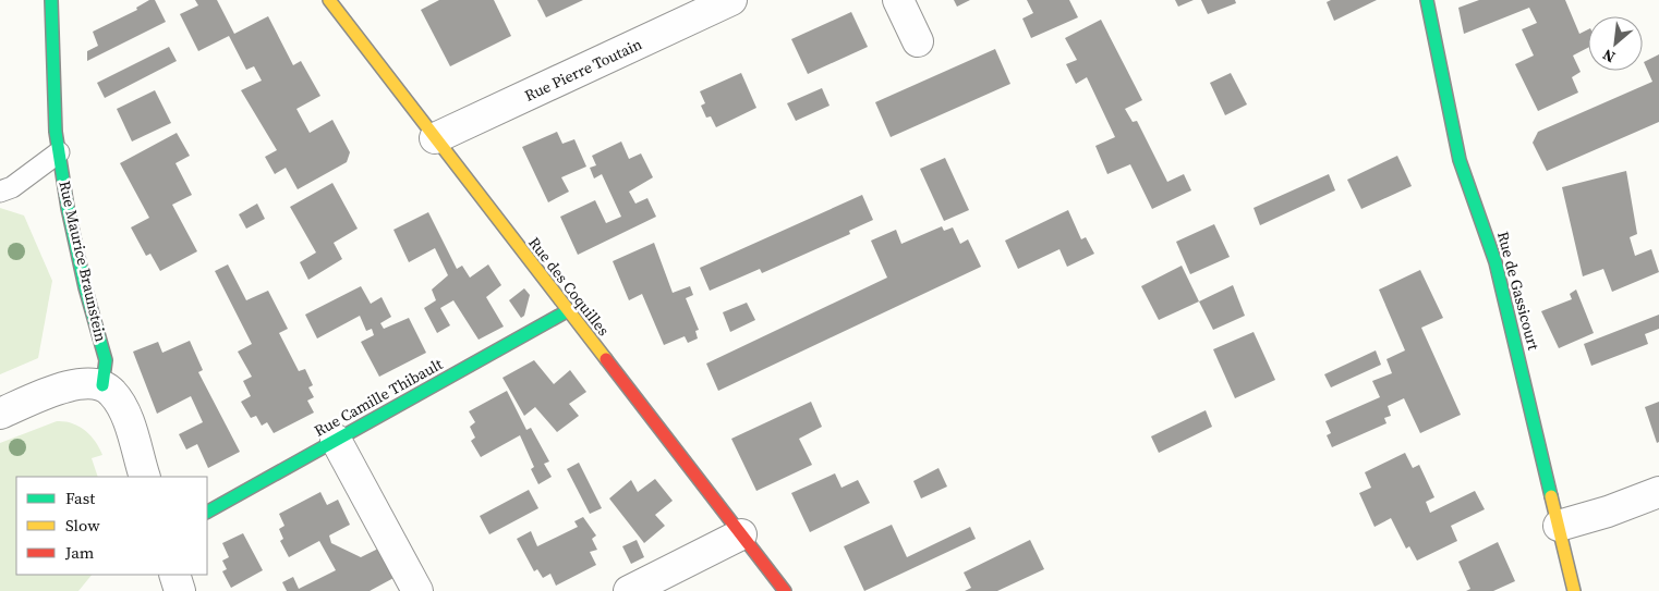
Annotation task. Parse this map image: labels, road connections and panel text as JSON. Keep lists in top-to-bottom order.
{
  "streets": {
    "street": [
      "Rue Pierre Toutain",
      "Rue Maurice Braunstein",
      "Rue des Coquilles",
      "Rue de Gassicourt",
      "Rue Camille Thibault"
    ]
  },
  "crossings": [
    ["Rue Pierre Toutain", "Rue des Coquilles"],
    ["Rue des Coquilles", "Rue Camille Thibault"]
  ],
  "legend": ["Fast", "Slow", "Jam"],
  "north": "bottom left"
}
